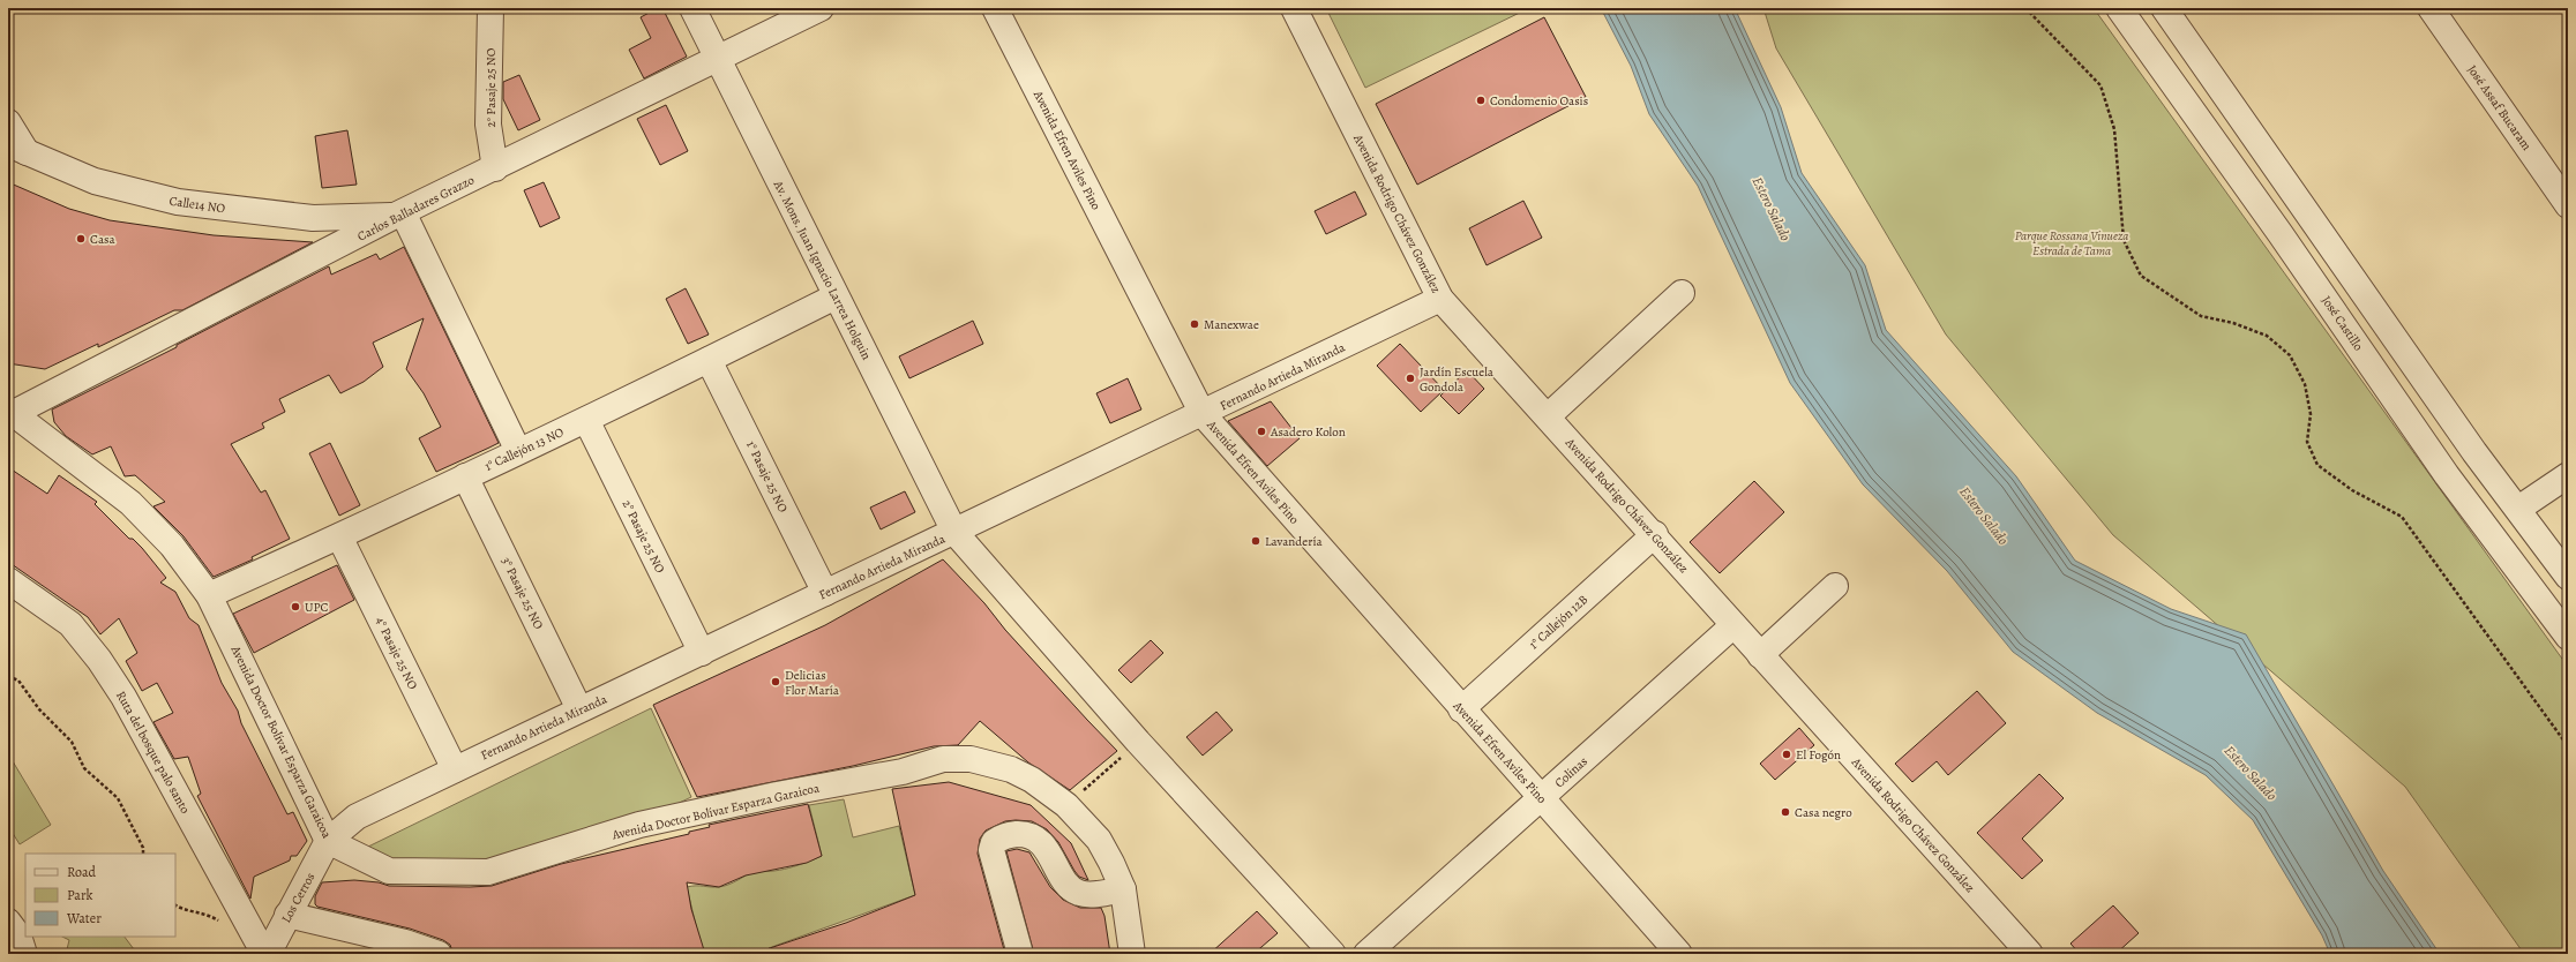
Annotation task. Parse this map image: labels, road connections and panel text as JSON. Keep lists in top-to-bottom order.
{
  "streets": {
    "street": [
      "2° Pasaje 25 NO",
      "José Assaf Bucaram",
      "Avenida Efren Aviles Pino",
      "Calle14 NO",
      "Carlos Balladares Grazzo",
      "Avenida Rodrigo Chávez González",
      "Av. Mons. Juan Ignacio Larrea Holguin",
      "José Castillo",
      "Fernando Artieda Miranda",
      "1° Callejón 13 NO",
      "1° Pasaje 25 NO",
      "3° Pasaje 25 NO",
      "1° Callejón 12B",
      "4° Pasaje 25 NO",
      "Avenida Doctor Bolívar Esparza Garaicoa",
      "Ruta del bosque palo santo",
      "Colinas",
      "Los Cerros"
    ]
  },
  "crossings": [
    ["2° Pasaje 25 NO", "Carlos Balladares Grazzo"],
    ["2° Pasaje 25 NO", "Fernando Artieda Miranda"],
    ["2° Pasaje 25 NO", "1° Callejón 13 NO"],
    ["Avenida Efren Aviles Pino", "Fernando Artieda Miranda"],
    ["Avenida Efren Aviles Pino", "1° Callejón 12B"],
    ["Avenida Efren Aviles Pino", "Colinas"],
    ["Calle14 NO", "Carlos Balladares Grazzo"],
    ["Carlos Balladares Grazzo", "Av. Mons. Juan Ignacio Larrea Holguin"],
    ["Carlos Balladares Grazzo", "Avenida Doctor Bolívar Esparza Garaicoa"],
    ["Avenida Rodrigo Chávez González", "Fernando Artieda Miranda"],
    ["Avenida Rodrigo Chávez González", "1° Callejón 12B"],
    ["Avenida Rodrigo Chávez González", "Colinas"],
    ["Av. Mons. Juan Ignacio Larrea Holguin", "Fernando Artieda Miranda"],
    ["Av. Mons. Juan Ignacio Larrea Holguin", "1° Callejón 13 NO"],
    ["Fernando Artieda Miranda", "1° Pasaje 25 NO"],
    ["Fernando Artieda Miranda", "3° Pasaje 25 NO"],
    ["Fernando Artieda Miranda", "4° Pasaje 25 NO"],
    ["Fernando Artieda Miranda", "Avenida Doctor Bolívar Esparza Garaicoa"],
    ["Fernando Artieda Miranda", "Los Cerros"],
    ["1° Callejón 13 NO", "1° Pasaje 25 NO"],
    ["1° Callejón 13 NO", "3° Pasaje 25 NO"],
    ["1° Callejón 13 NO", "4° Pasaje 25 NO"],
    ["1° Callejón 13 NO", "Avenida Doctor Bolívar Esparza Garaicoa"],
    ["Avenida Doctor Bolívar Esparza Garaicoa", "Los Cerros"],
    ["Ruta del bosque palo santo", "Los Cerros"]
  ],
  "water": ["Estero Salado"],
  "parks": ["Parque Rossana Vinueza Estrada de Tama"],
  "places": [
    "Condomenio Oasis",
    "Casa",
    "Manexwae",
    "Jardín Escuela Gondola",
    "Asadero Kolon",
    "Lavandería",
    "UPC",
    "Delicias Flor María",
    "El Fogón",
    "Casa negro"
  ],
  "legend": ["Road", "Park", "Water"]
}
